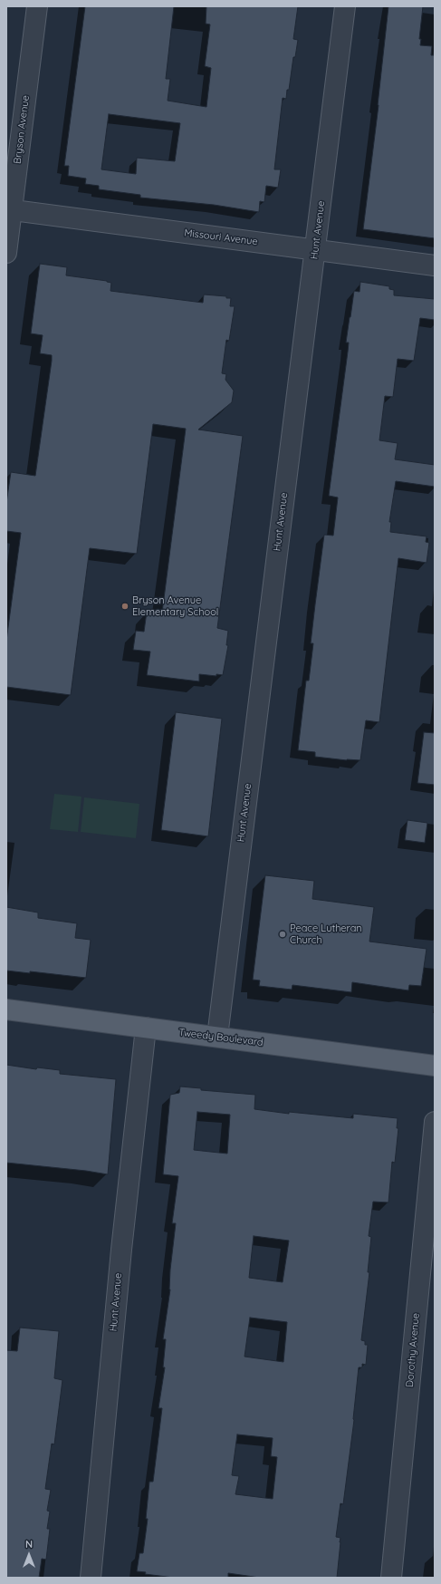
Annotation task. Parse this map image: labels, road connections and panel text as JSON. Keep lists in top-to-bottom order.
{
  "streets": {
    "main road": ["Tweedy Boulevard"],
    "street": [
      "Bryson Avenue",
      "Hunt Avenue",
      "Missouri Avenue",
      "Dorothy Avenue"
    ]
  },
  "crossings": [
    ["Bryson Avenue", "Missouri Avenue"],
    ["Hunt Avenue", "Missouri Avenue"],
    ["Hunt Avenue", "Tweedy Boulevard"]
  ],
  "places": ["Bryson Avenue Elementary School", "Peace Lutheran Church"],
  "north": "top"
}
